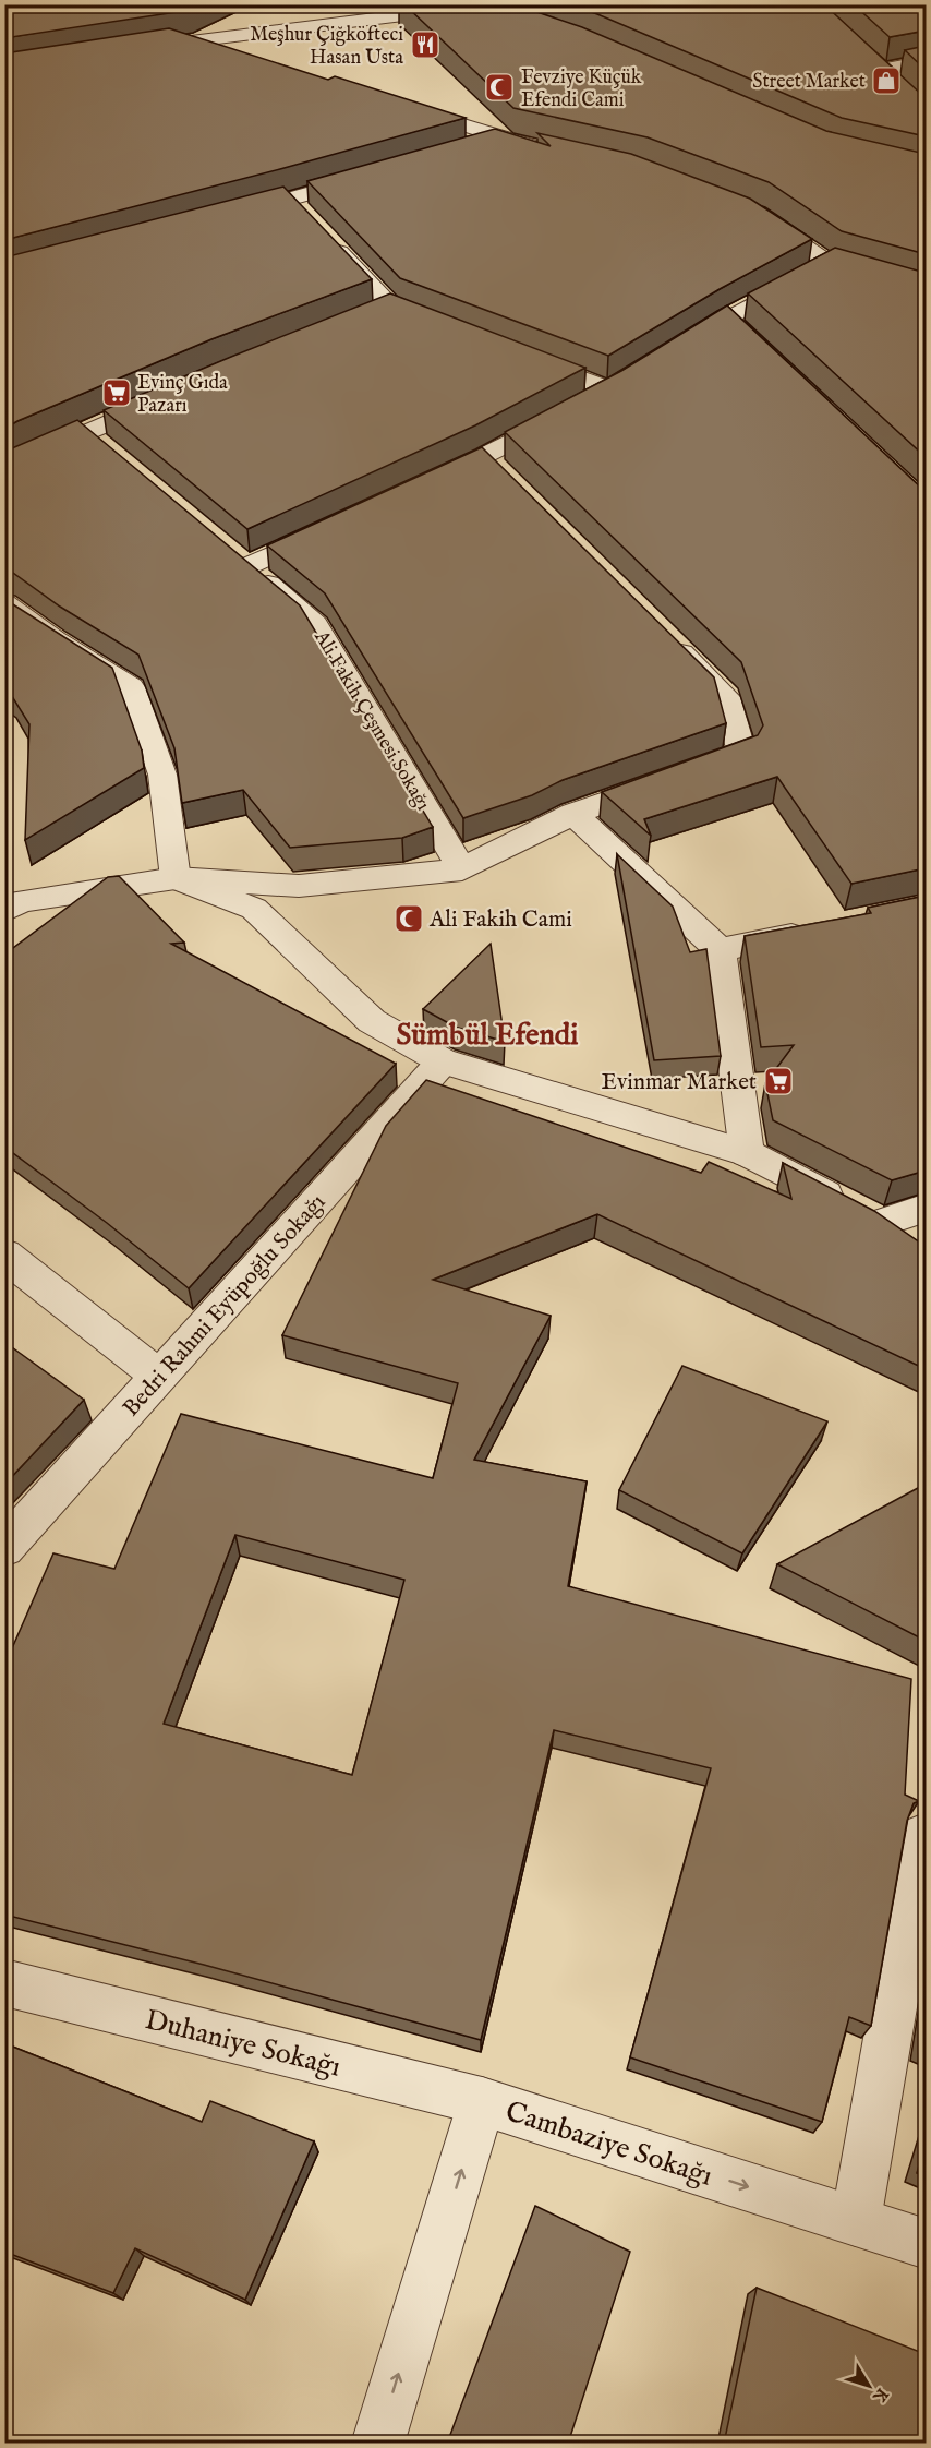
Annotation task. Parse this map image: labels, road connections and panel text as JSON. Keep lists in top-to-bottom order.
{
  "streets": {
    "street": [
      "Ali Fakih Çeşmesi Sokağı",
      "Bedri Rahmi Eyüpoğlu Sokağı",
      "Duhaniye Sokağı",
      "Cambaziye Sokağı"
    ]
  },
  "crossings": [
    ["Duhaniye Sokağı", "Cambaziye Sokağı"]
  ],
  "districts": ["Sümbül Efendi"],
  "places": {
    "restaurant": ["Meşhur Çiğköfteci Hasan Usta"],
    "shop": ["Street Market"],
    "mosque": ["Fevziye Küçük Efendi Cami", "Ali Fakih Cami"],
    "supermarket": ["Evinç Gıda Pazarı", "Evinmar Market"]
  },
  "north": "bottom right"
}
